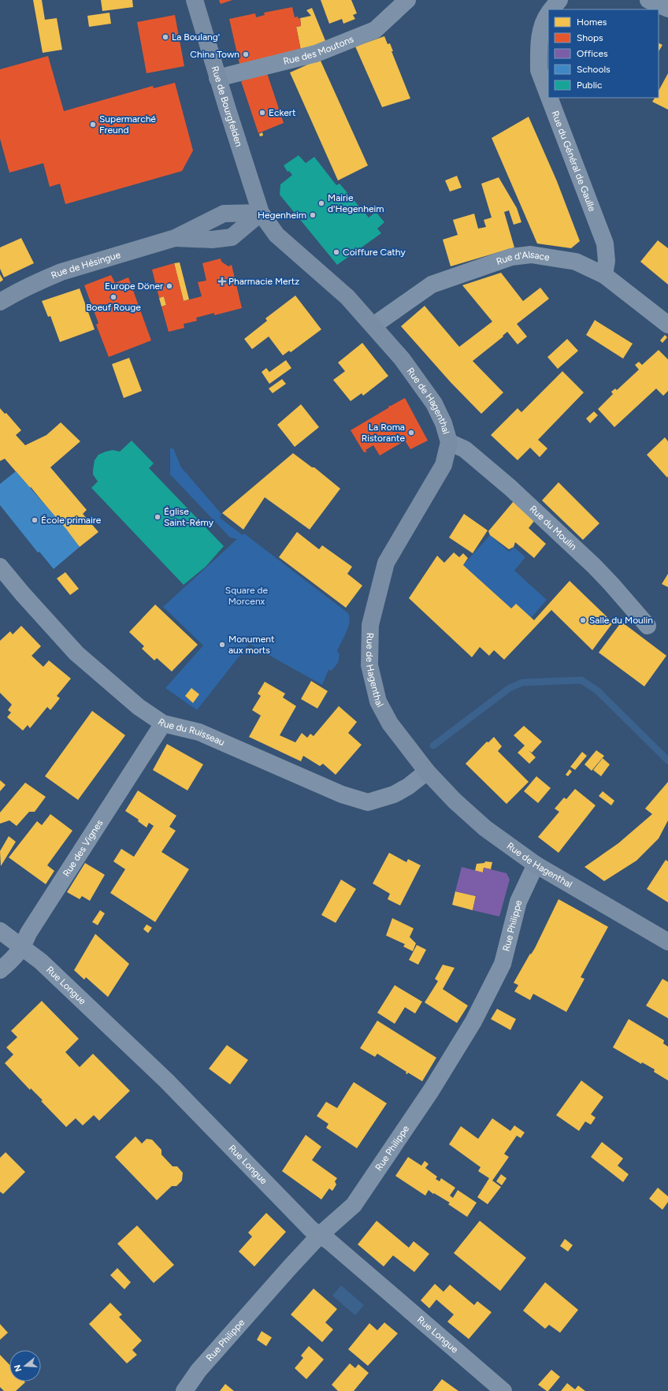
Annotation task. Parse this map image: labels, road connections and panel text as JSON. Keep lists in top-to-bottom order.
{
  "streets": {
    "main road": ["Rue de Bourgfelden", "Rue de Hésingue", "Rue de Hagenthal"],
    "street": [
      "Rue des Moutons",
      "Rue du Général de Gaulle",
      "Rue d'Alsace",
      "Rue du Moulin",
      "Rue du Ruisseau",
      "Rue des Vignes",
      "Rue Philippe",
      "Rue Longue"
    ]
  },
  "crossings": [
    ["Rue des Moutons", "Rue de Bourgfelden"],
    ["Rue de Bourgfelden", "Rue de Hésingue"],
    ["Rue de Bourgfelden", "Rue de Hagenthal"],
    ["Rue du Général de Gaulle", "Rue d'Alsace"],
    ["Rue d'Alsace", "Rue de Hagenthal"],
    ["Rue de Hésingue", "Rue de Hagenthal"],
    ["Rue de Hagenthal", "Rue du Moulin"],
    ["Rue de Hagenthal", "Rue du Ruisseau"],
    ["Rue de Hagenthal", "Rue Philippe"],
    ["Rue du Ruisseau", "Rue des Vignes"],
    ["Rue des Vignes", "Rue Longue"],
    ["Rue Philippe", "Rue Longue"]
  ],
  "parks": ["Square de Morcenx"],
  "places": {
    "other": [
      "La Boulang'",
      "China Town",
      "Eckert",
      "Supermarché Freund",
      "Mairie d'Hegenheim",
      "Hegenheim",
      "Coiffure Cathy",
      "Europe Döner",
      "Boeuf Rouge",
      "La Roma Ristorante",
      "Église Saint-Rémy",
      "École primaire",
      "Salle du Moulin",
      "Monument aux morts"
    ],
    "health": ["Pharmacie Mertz"]
  },
  "legend": [
    "Homes",
    "Shops",
    "Offices",
    "Schools",
    "Public"
  ],
  "north": "left"
}
